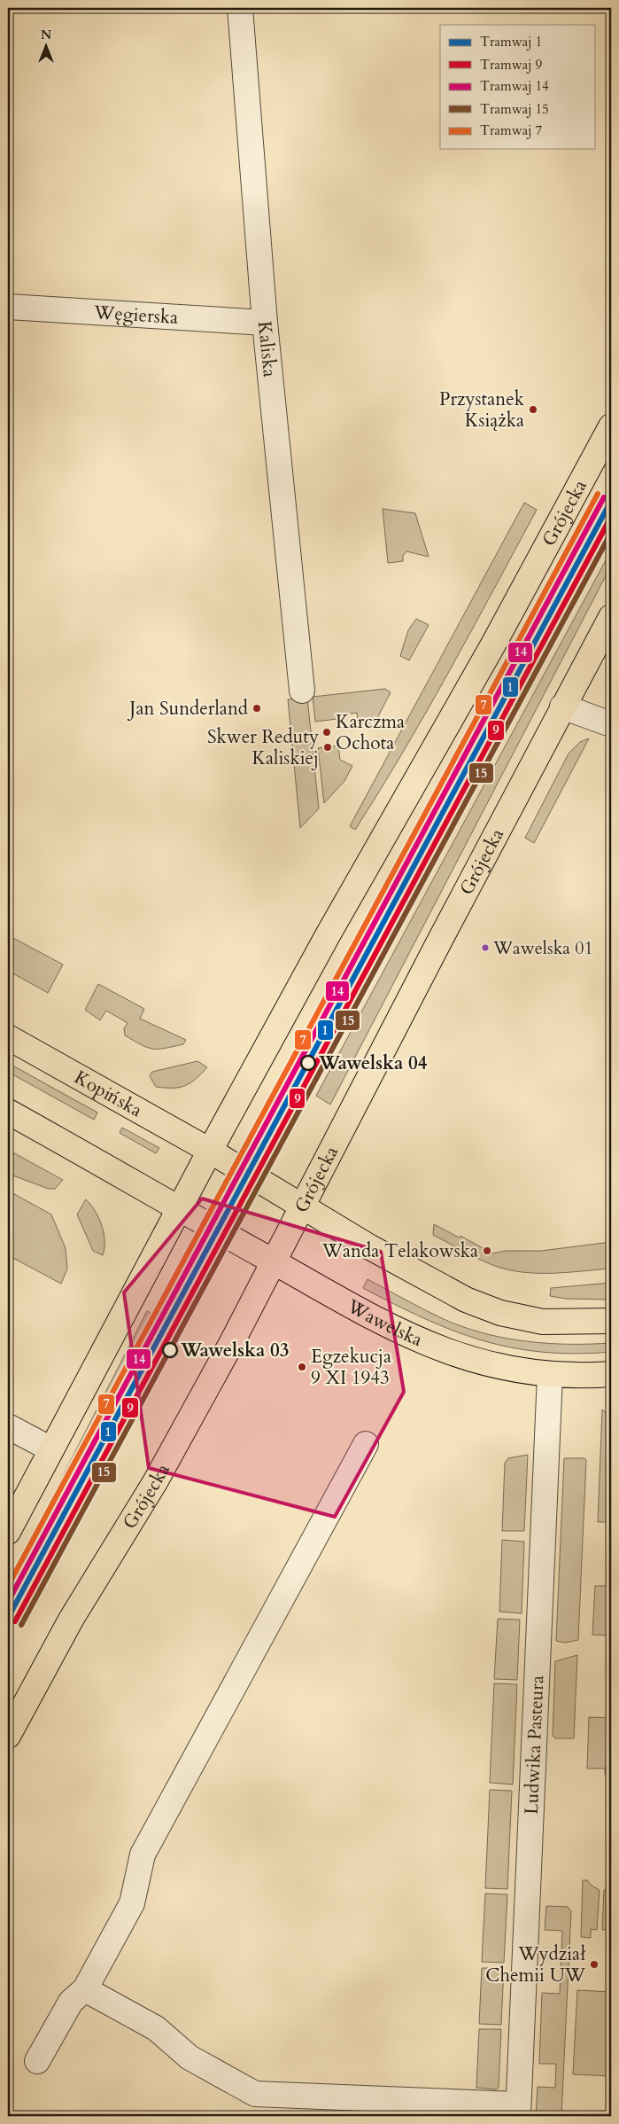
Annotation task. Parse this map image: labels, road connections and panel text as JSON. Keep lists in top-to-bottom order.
{
  "streets": {
    "main road": ["Grójecka", "Kopińska", "Wawelska"],
    "street": ["Węgierska", "Kaliska", "Ludwika Pasteura"]
  },
  "crossings": [
    ["Węgierska", "Kaliska"],
    ["Grójecka", "Kopińska"],
    ["Grójecka", "Wawelska"],
    ["Wawelska", "Ludwika Pasteura"]
  ],
  "places": [
    "Przystanek Książka",
    "Jan Sunderland",
    "Karczma Ochota",
    "Skwer Reduty Kaliskiej",
    "Wawelska 01",
    "Wawelska 04",
    "Wanda Telakowska",
    "Wawelska 03",
    "Egzekucja 9 XI 1943",
    "Wydział Chemii UW"
  ],
  "lines": [
    "tram line 7",
    "tram line 14",
    "tram line 1",
    "tram line 9",
    "tram line 15"
  ],
  "legend": [
    "Tramwaj 1",
    "Tramwaj 9",
    "Tramwaj 14",
    "Tramwaj 15",
    "Tramwaj 7"
  ],
  "north": "top"
}
